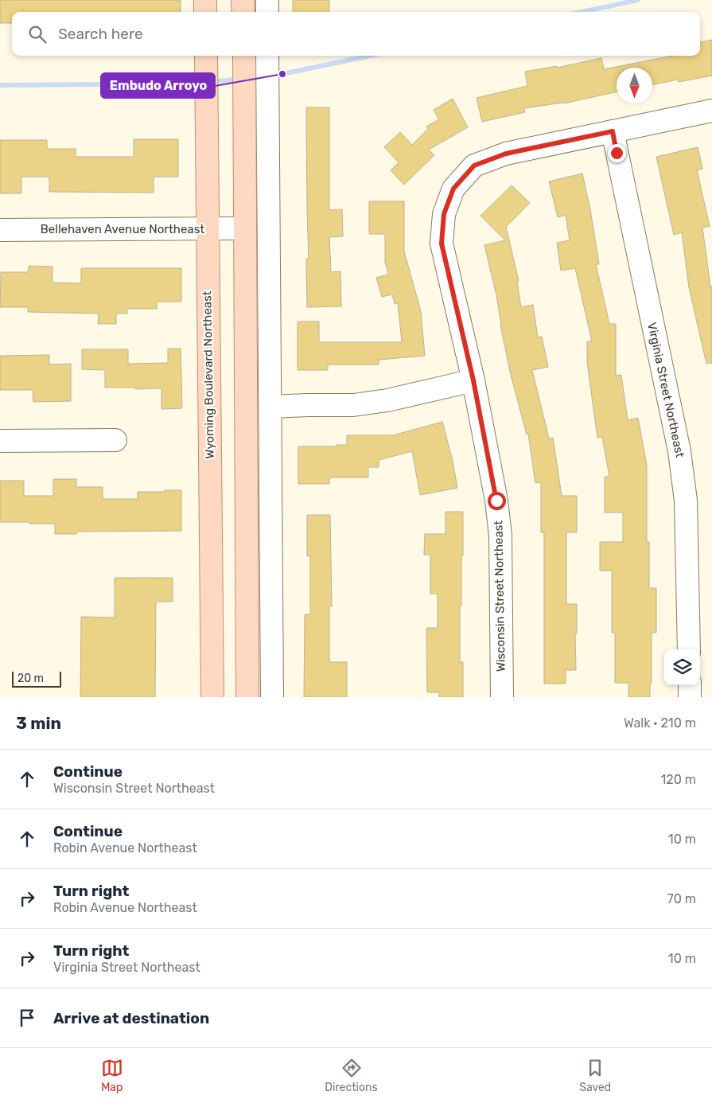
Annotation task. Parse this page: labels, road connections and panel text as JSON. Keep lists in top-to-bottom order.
{
  "streets": {
    "main road": ["Wyoming Boulevard Northeast"],
    "street": ["Bellehaven Avenue Northeast", "Virginia Street Northeast", "Wisconsin Street Northeast"]
  },
  "crossings": [
    ["Bellehaven Avenue Northeast", "Wyoming Boulevard Northeast"],
    ["Virginia Street Northeast", "Wisconsin Street Northeast"]
  ],
  "places": ["Embudo Arroyo"],
  "scale_bar": "20 m",
  "north": "bottom",
  "page": {
    "search": "Search here",
    "scale": "20 m",
    "heading": ["3 min", "Walk · 210 m"],
    "list": [
      ["Continue", "Wisconsin Street Northeast", "120 m"],
      ["Continue", "Robin Avenue Northeast", "10 m"],
      ["Turn right", "Robin Avenue Northeast", "70 m"],
      ["Turn right", "Virginia Street Northeast", "10 m"],
      "Arrive at destination"
    ],
    "nav": ["Map", "Directions", "Saved"]
  }
}
